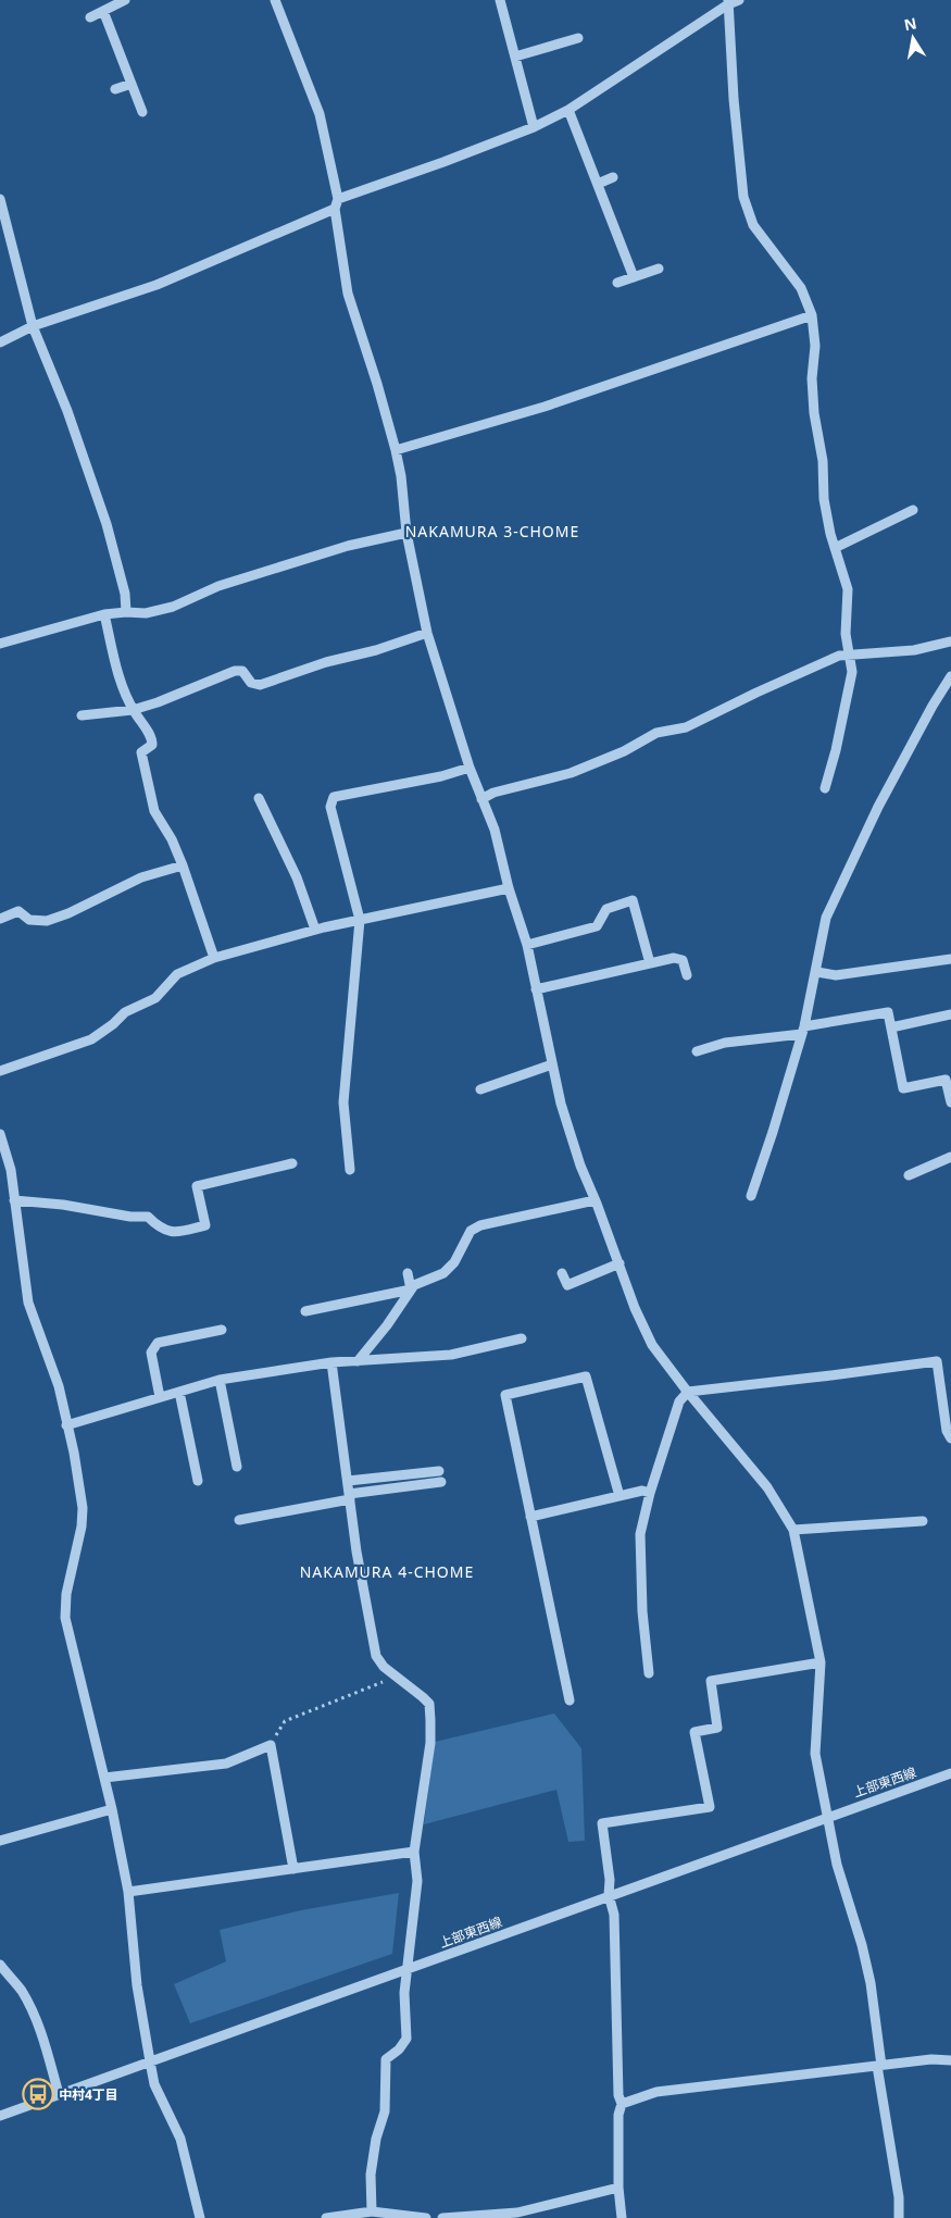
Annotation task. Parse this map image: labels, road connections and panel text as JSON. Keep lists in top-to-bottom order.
{
  "streets": {
    "street": ["上部東西線"]
  },
  "districts": ["NAKAMURA 3-CHOME", "NAKAMURA 4-CHOME"],
  "places": {
    "bus stop": ["中村4丁目"]
  },
  "north": "top"
}
